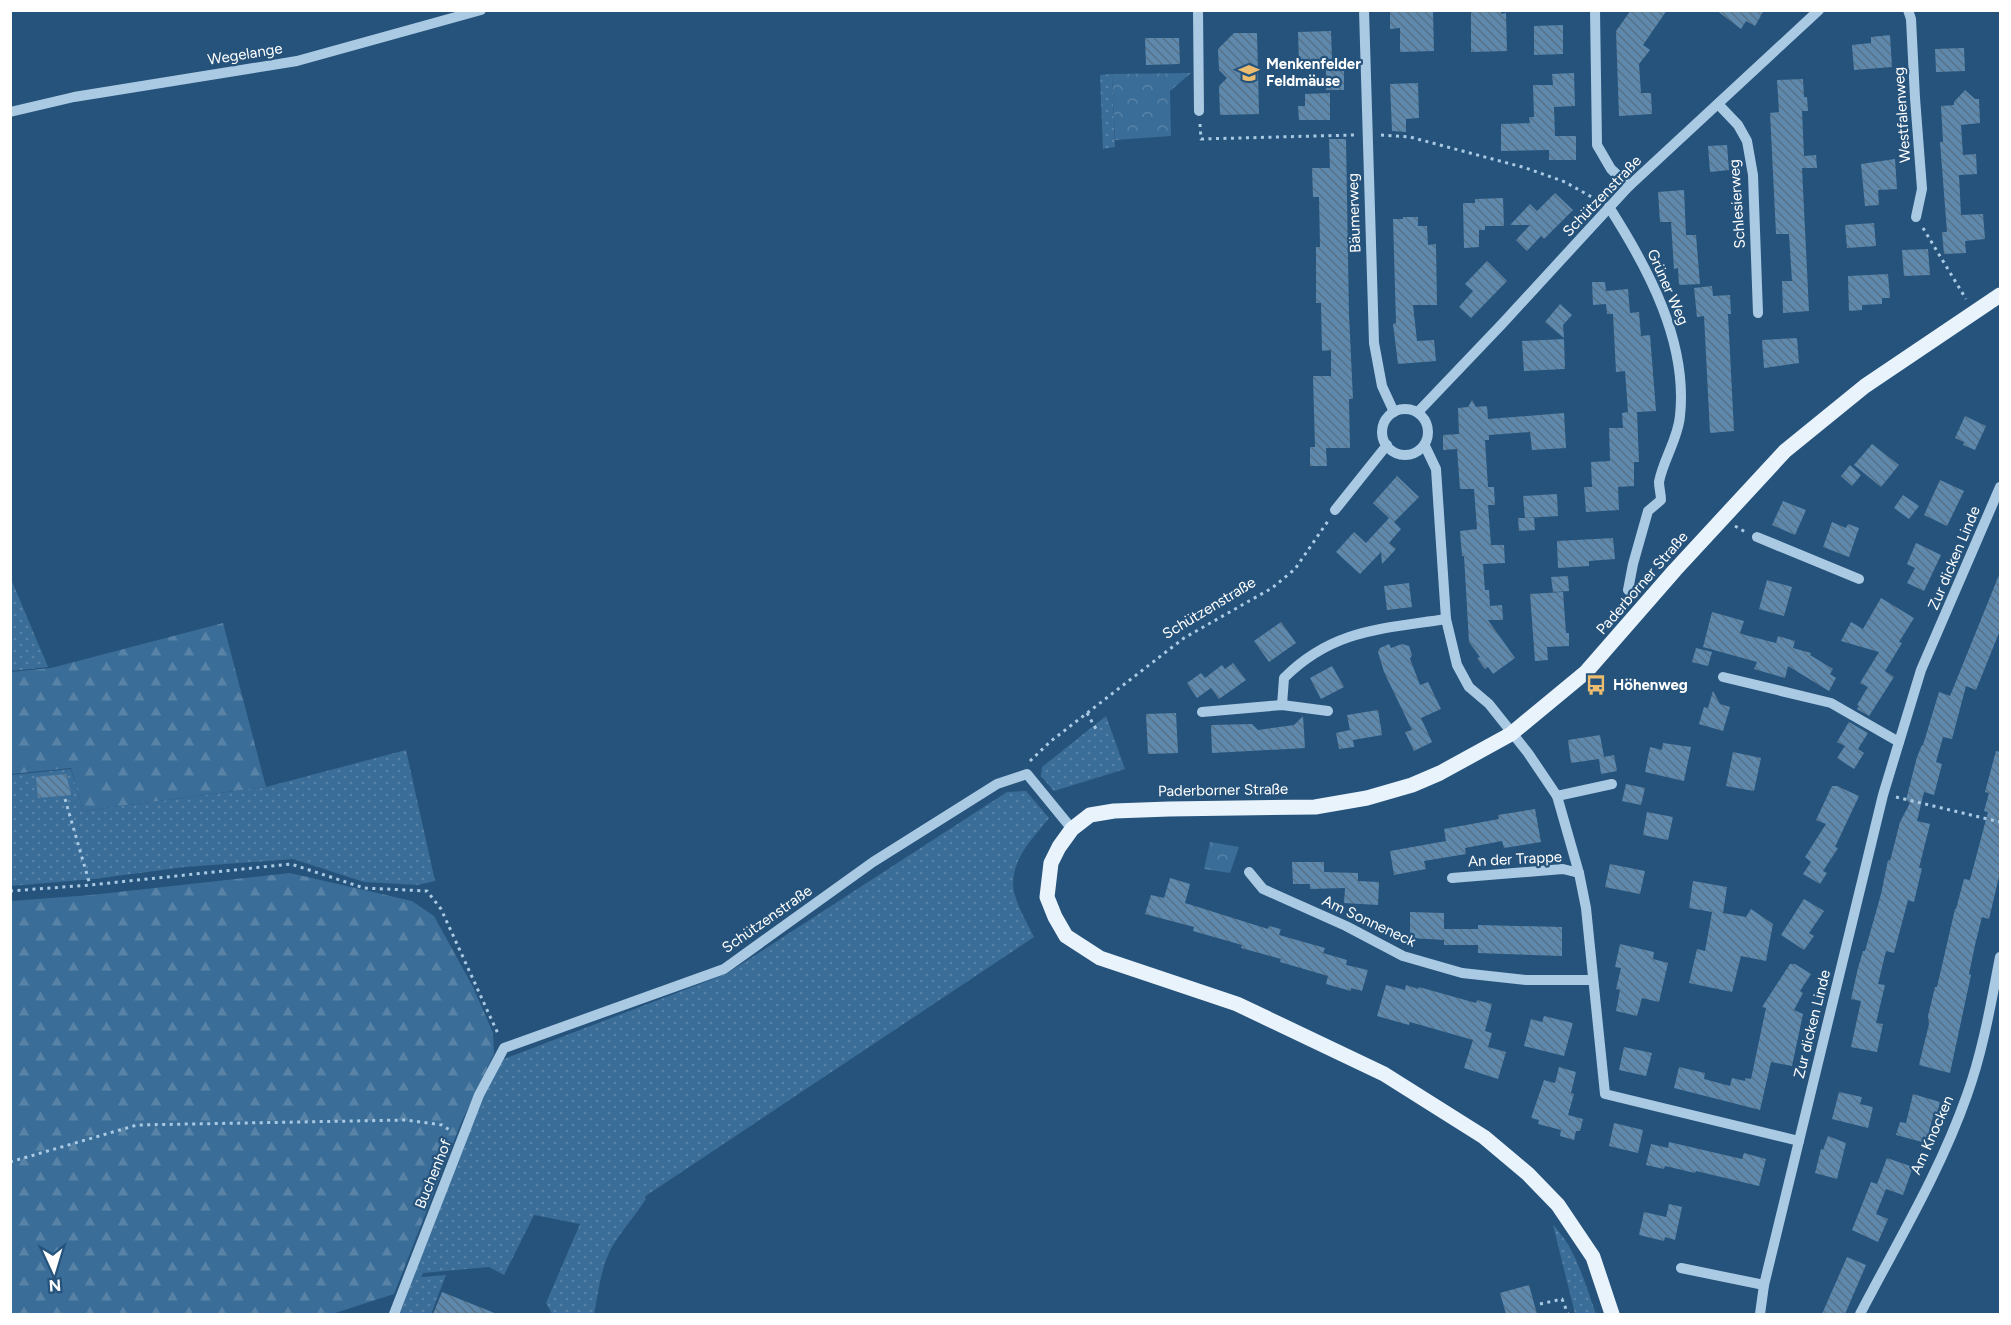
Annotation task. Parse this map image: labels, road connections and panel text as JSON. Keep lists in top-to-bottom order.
{
  "streets": {
    "main road": ["Paderborner Straße"],
    "street": [
      "Wegelange",
      "Westfalenweg",
      "Schützenstraße",
      "Schlesierweg",
      "Bäumerweg",
      "Grüner Weg",
      "Zur dicken Linde",
      "An der Trappe",
      "Am Sonneneck",
      "Am Knocken",
      "Buchenhof"
    ]
  },
  "crossings": [
    ["Schützenstraße", "Schlesierweg"],
    ["Schützenstraße", "Bäumerweg"],
    ["Schützenstraße", "Grüner Weg"],
    ["Schützenstraße", "Buchenhof"]
  ],
  "places": {
    "school or university": ["Menkenfelder Feldmäuse"],
    "bus stop": ["Höhenweg"]
  },
  "north": "bottom"
}
